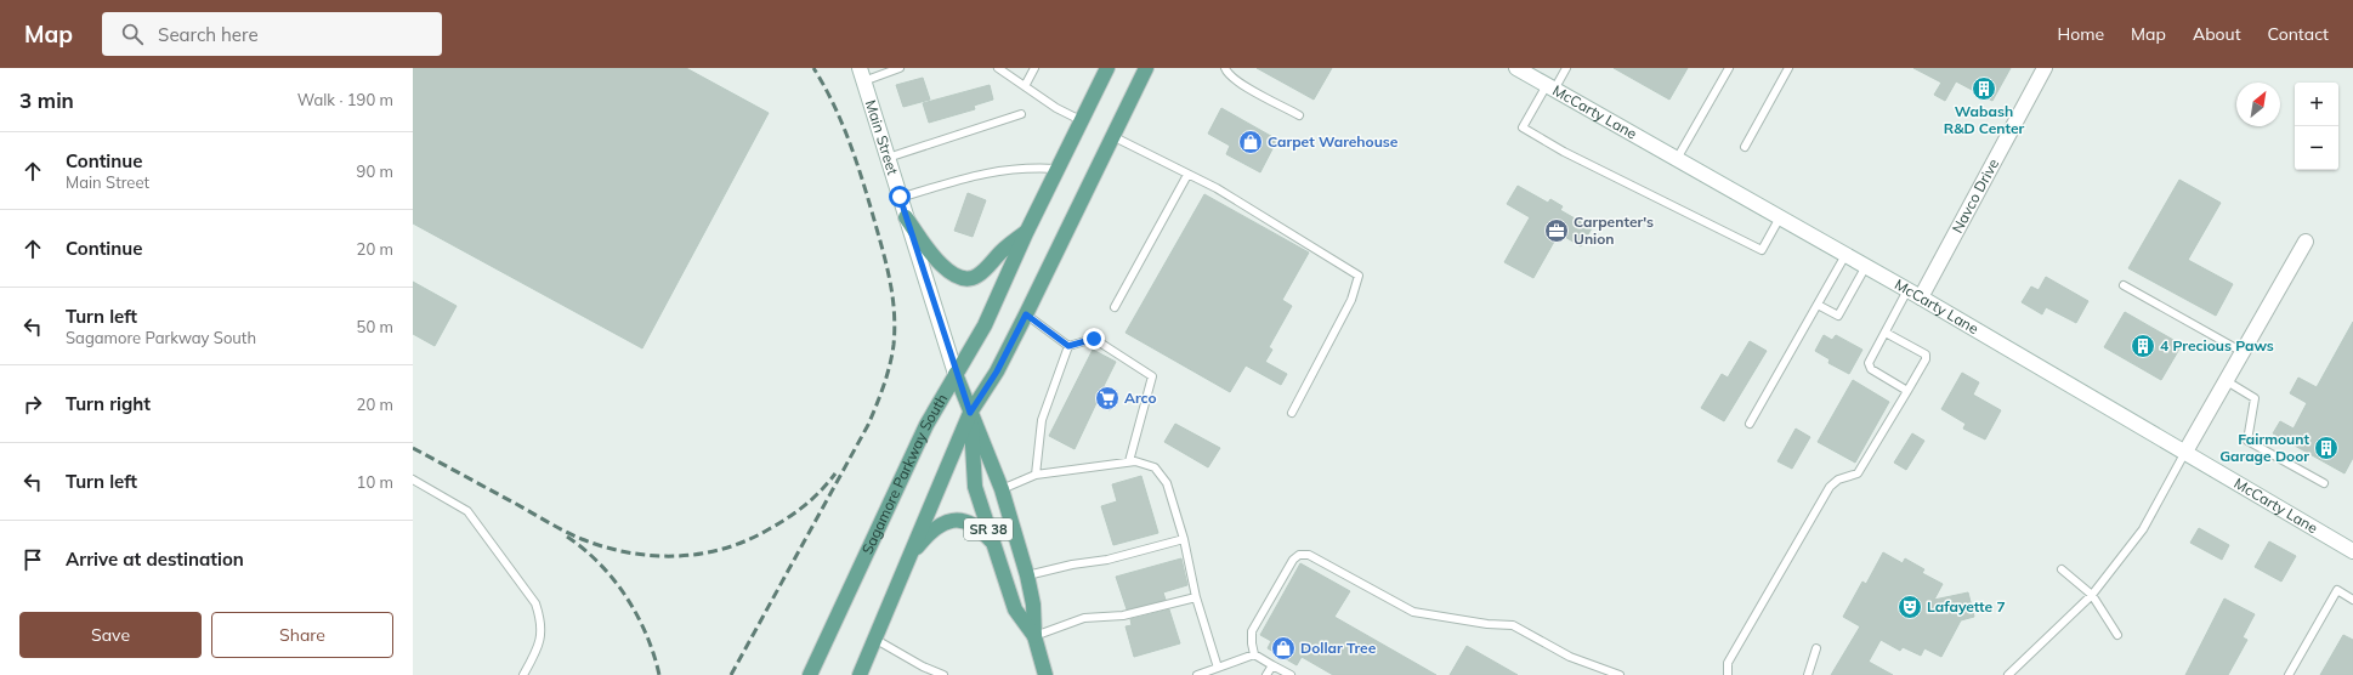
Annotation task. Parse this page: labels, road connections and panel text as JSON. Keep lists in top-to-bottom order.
{
  "streets": {
    "main road": [
      "McCarty Lane",
      "Main Street",
      "Navco Drive",
      "Sagamore Parkway South",
      "SR 38"
    ]
  },
  "crossings": [
    ["McCarty Lane", "Navco Drive"],
    ["Main Street", "Sagamore Parkway South"],
    ["Main Street", "SR 38"],
    ["Sagamore Parkway South", "SR 38"]
  ],
  "places": {
    "building": ["Wabash R&D Center", "4 Precious Paws", "Fairmount Garage Door"],
    "shop": ["Carpet Warehouse", "Dollar Tree"],
    "office": ["Carpenter's Union"],
    "supermarket": ["Arco"],
    "theatre": ["Lafayette 7"]
  },
  "north": "top right",
  "page": {
    "header": "Map",
    "search": "Search here",
    "nav": [
      "Home",
      "Map",
      "About",
      "Contact"
    ],
    "heading": ["3 min", "Walk · 190 m"],
    "map_buttons": ["+", "−"],
    "list": [
      ["Continue", "Main Street", "90 m"],
      ["Continue", "20 m"],
      ["Turn left", "Sagamore Parkway South", "50 m"],
      ["Turn right", "20 m"],
      ["Turn left", "10 m"],
      "Arrive at destination"
    ],
    "buttons": ["Save", "Share"]
  }
}
